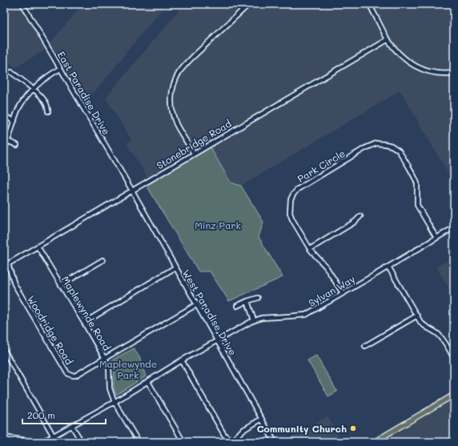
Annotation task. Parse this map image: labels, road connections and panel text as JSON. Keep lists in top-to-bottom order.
{
  "streets": {
    "street": [
      "East Paradise Drive",
      "Stonebridge Road",
      "Park Circle",
      "Sylvan Way",
      "West Paradise Drive",
      "Maplewynde Road",
      "Woodridge Road"
    ]
  },
  "crossings": [
    ["East Paradise Drive", "Stonebridge Road"],
    ["East Paradise Drive", "West Paradise Drive"],
    ["Stonebridge Road", "West Paradise Drive"],
    ["Stonebridge Road", "Maplewynde Road"],
    ["Stonebridge Road", "Woodridge Road"],
    ["Park Circle", "Sylvan Way"],
    ["Sylvan Way", "West Paradise Drive"],
    ["Sylvan Way", "Maplewynde Road"],
    ["West Paradise Drive", "Woodridge Road"],
    ["Maplewynde Road", "Woodridge Road"]
  ],
  "parks": ["Minz Park", "Maplewynde Park"],
  "places": ["Community Church"],
  "scale_bar": "200 m"
}
